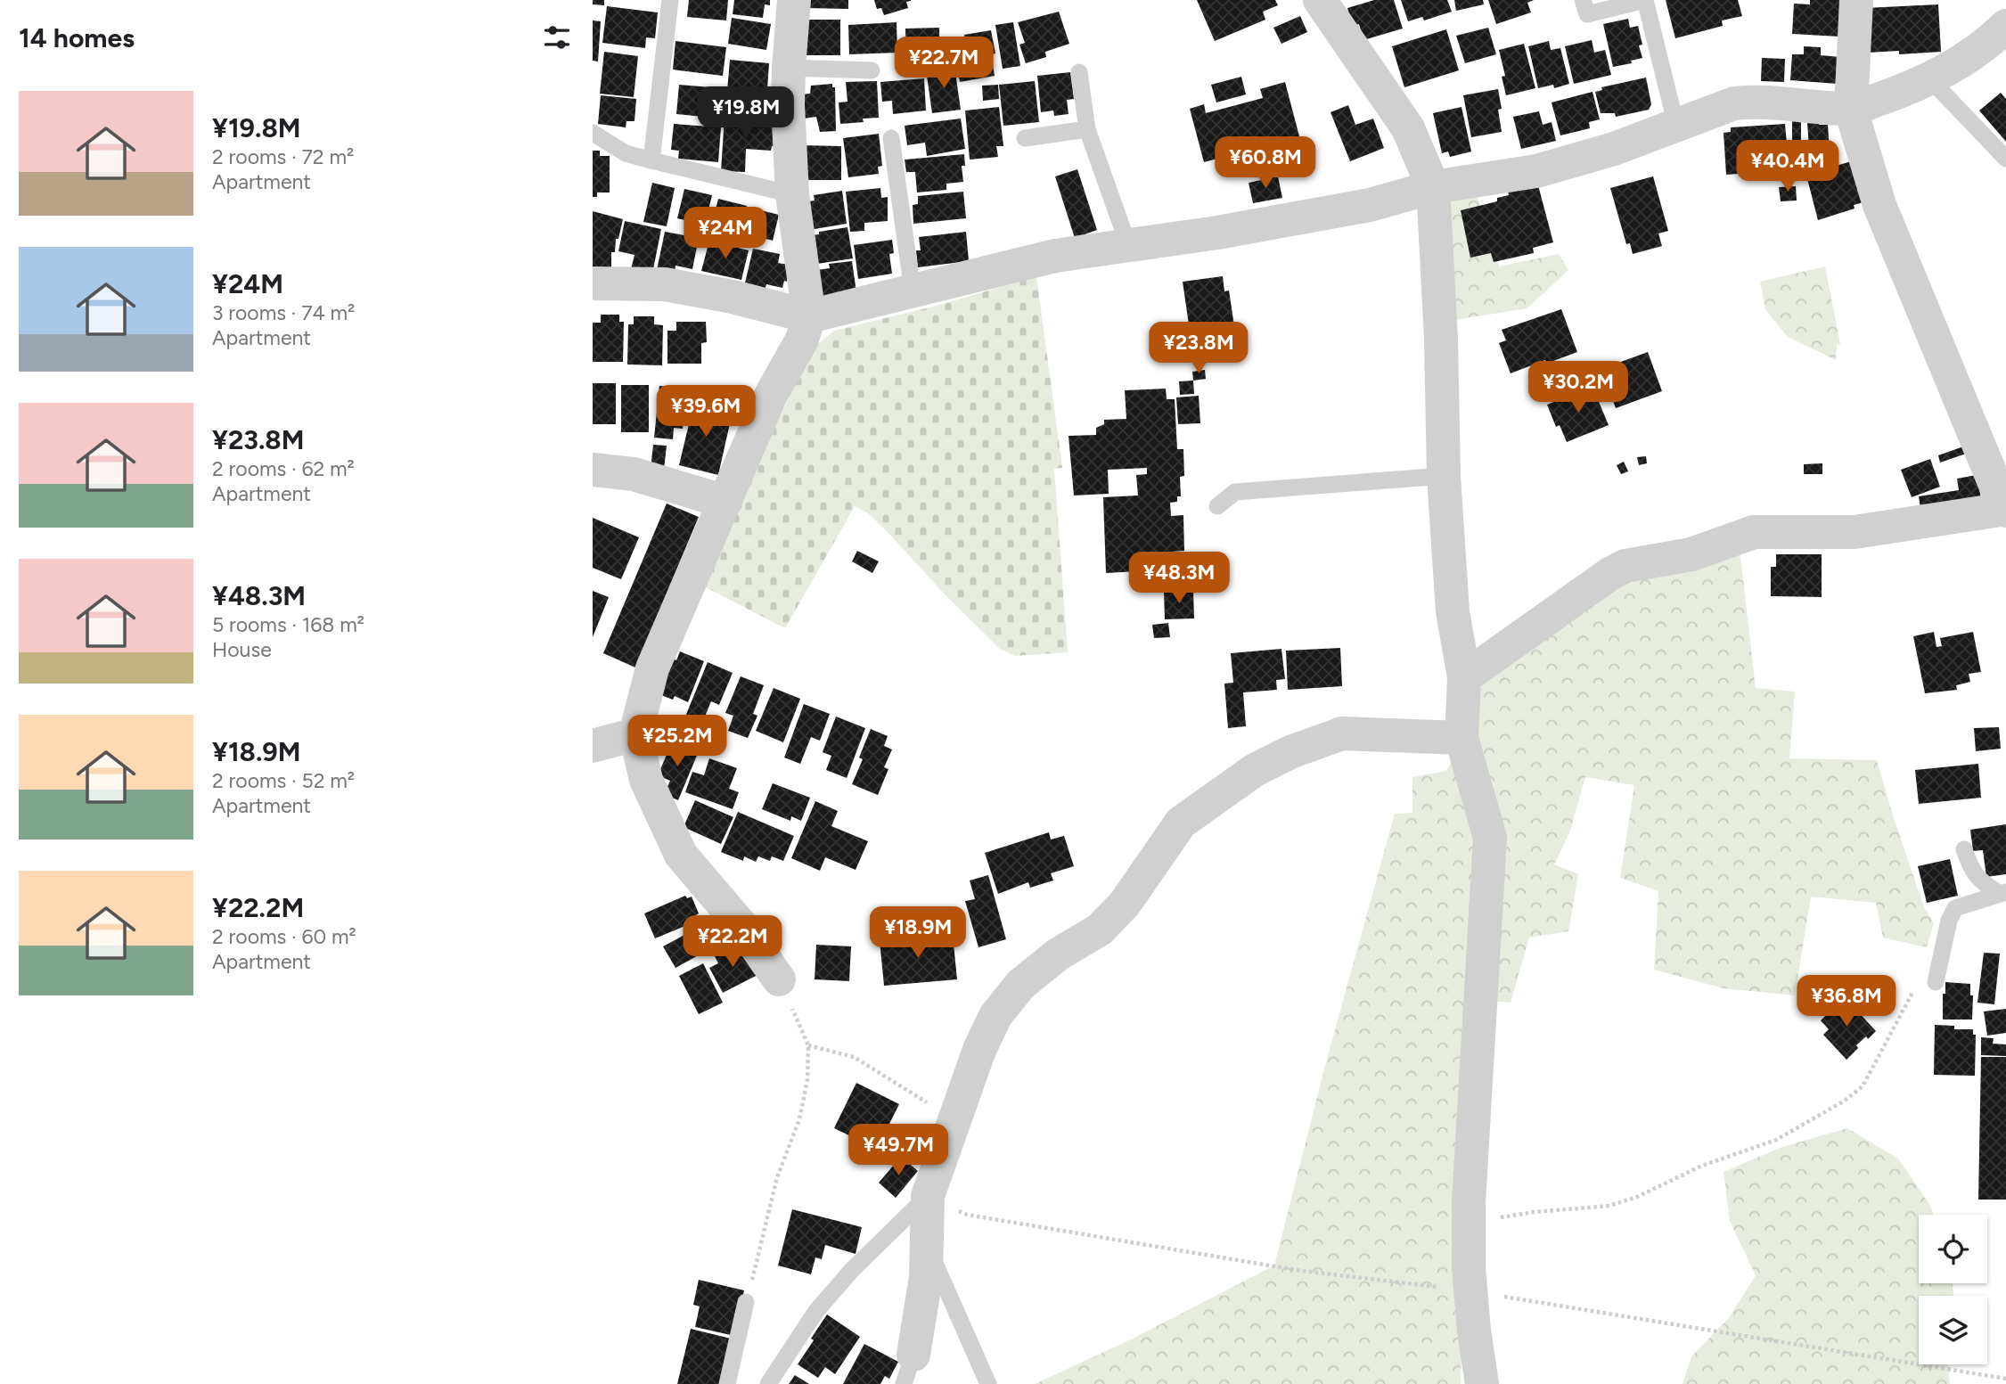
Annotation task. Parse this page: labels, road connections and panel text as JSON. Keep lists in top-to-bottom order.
{
  "page": {
    "heading": "14 homes",
    "price": [
      "¥22.7M",
      "¥19.8M",
      "¥60.8M",
      "¥40.4M",
      "¥24M",
      "¥23.8M",
      "¥30.2M",
      "¥39.6M",
      "¥48.3M",
      "¥25.2M",
      "¥18.9M",
      "¥22.2M",
      "¥36.8M",
      "¥49.7M"
    ],
    "list": [
      {
        "name": "¥19.8M",
        "note": "2 rooms · 72 m² · Apartment"
      },
      {
        "name": "¥24M",
        "note": "3 rooms · 74 m² · Apartment"
      },
      {
        "name": "¥23.8M",
        "note": "2 rooms · 62 m² · Apartment"
      },
      {
        "name": "¥48.3M",
        "note": "5 rooms · 168 m² · House"
      },
      {
        "name": "¥18.9M",
        "note": "2 rooms · 52 m² · Apartment"
      },
      {
        "name": "¥22.2M",
        "note": "2 rooms · 60 m² · Apartment"
      }
    ]
  }
}
